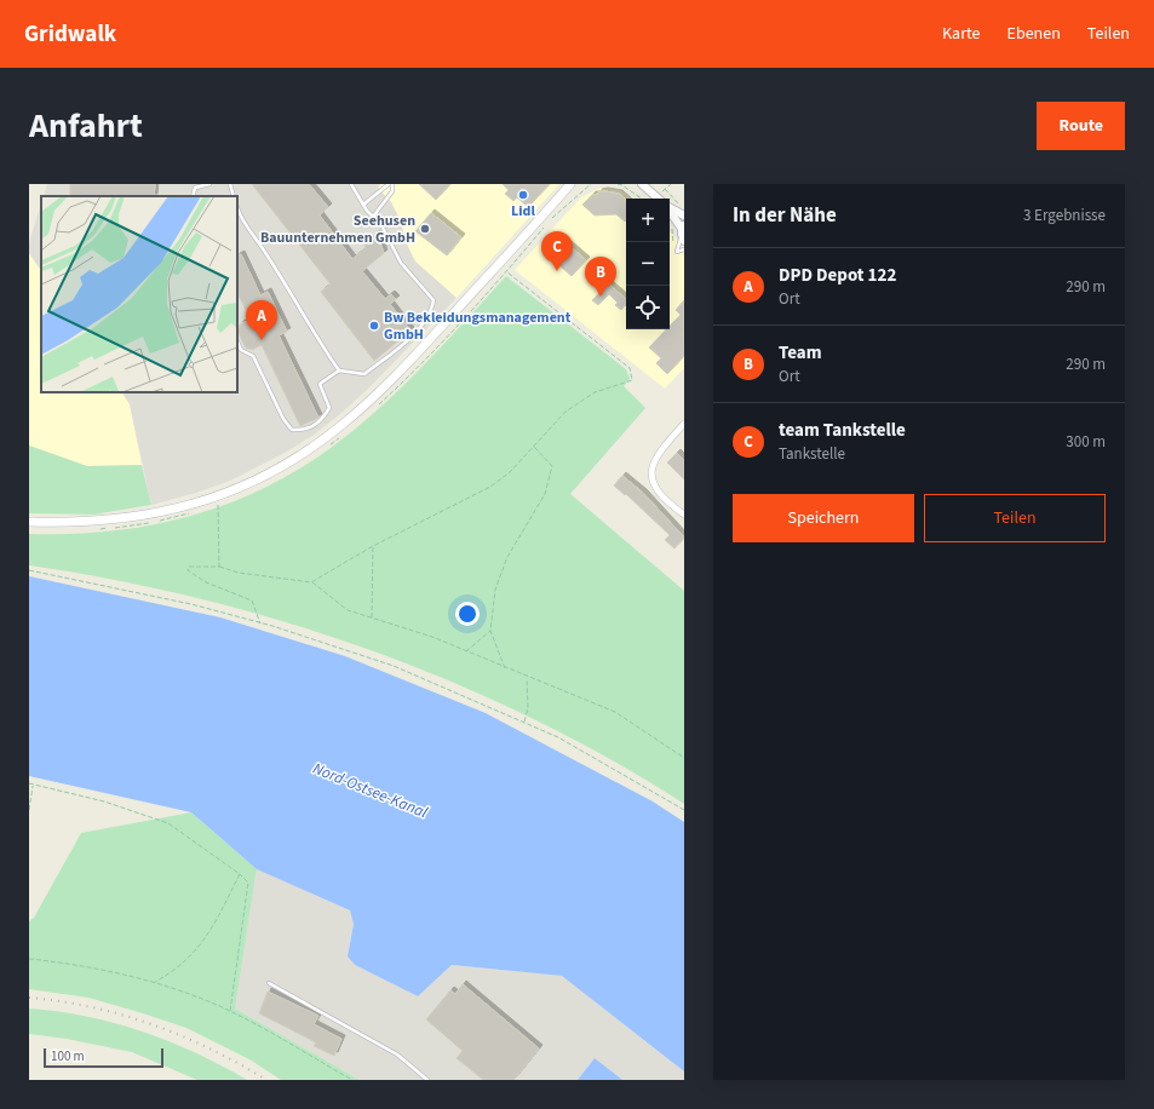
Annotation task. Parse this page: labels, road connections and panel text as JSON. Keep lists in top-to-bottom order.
{
  "water": ["Nord-Ostsee-Kanal"],
  "places": ["Lidl", "Seehusen Bauunternehmen GmbH", "Bw Bekleidungsmanagement GmbH"],
  "scale_bar": "100 m",
  "page": {
    "header": "Gridwalk",
    "nav": ["Karte", "Ebenen", "Teilen"],
    "title": "Anfahrt",
    "buttons": [
      "Route",
      ["Speichern", "Teilen"]
    ],
    "heading": ["In der Nähe", "3 Ergebnisse"],
    "map_buttons": ["+", "−"],
    "pins": ["C", "B", "A"],
    "list": [
      {
        "mark": "A",
        "name": "DPD Depot 122",
        "note": "Ort",
        "value": "290 m"
      },
      {
        "mark": "B",
        "name": "Team",
        "note": "Ort",
        "value": "290 m"
      },
      {
        "mark": "C",
        "name": "team Tankstelle",
        "note": "Tankstelle",
        "value": "300 m"
      }
    ],
    "scale": "100 m"
  }
}
